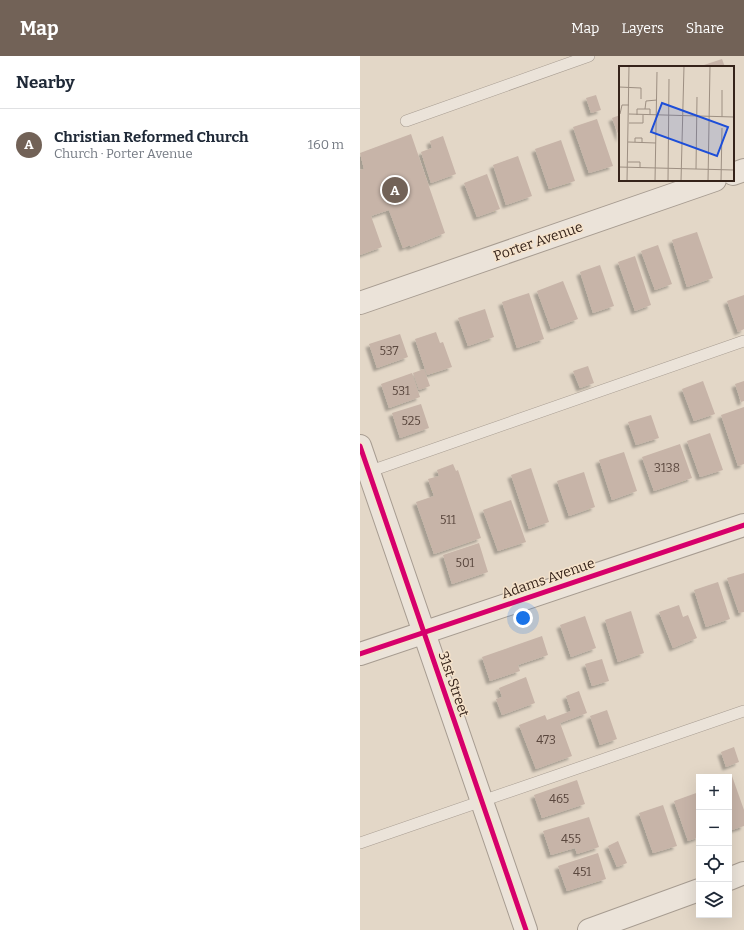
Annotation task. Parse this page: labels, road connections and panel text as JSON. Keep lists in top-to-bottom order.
{
  "streets": {
    "street": ["Porter Avenue", "Adams Avenue", "31st Street"]
  },
  "crossings": [
    ["Adams Avenue", "31st Street"]
  ],
  "house_numbers": [
    "537",
    "531",
    "525",
    "3138",
    "511",
    "501",
    "473",
    "465",
    "455",
    "451"
  ],
  "page": {
    "header": "Map",
    "nav": ["Map", "Layers", "Share"],
    "heading": "Nearby",
    "list": [
      {
        "mark": "A",
        "name": "Christian Reformed Church",
        "note": "Church · Porter Avenue",
        "value": "160 m"
      }
    ],
    "pins": "A",
    "map_buttons": ["+", "−"]
  }
}
